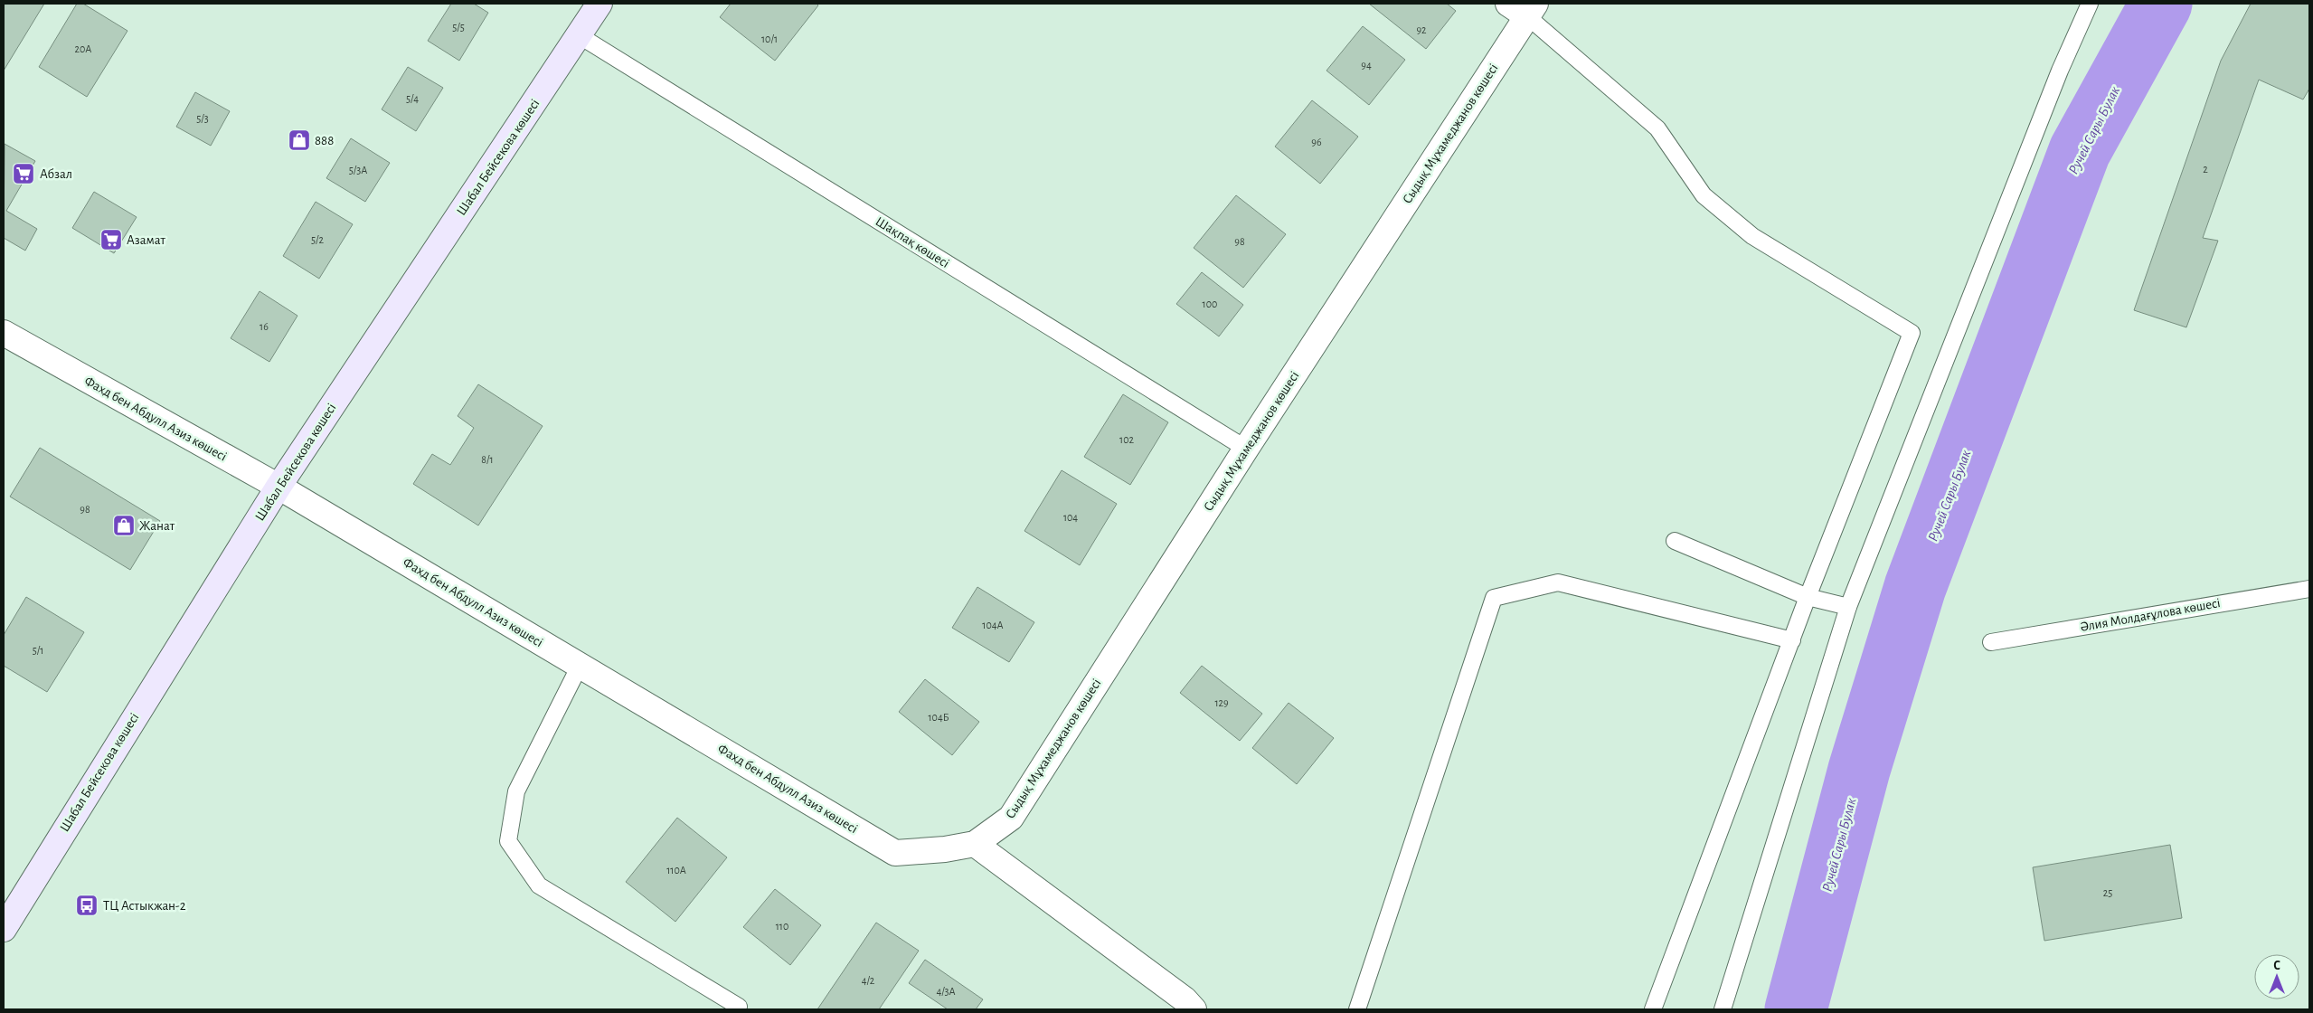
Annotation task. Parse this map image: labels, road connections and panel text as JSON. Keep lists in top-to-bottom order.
{
  "streets": {
    "main road": ["Шабал Бейсекова көшесі"],
    "street": ["Сыдық Мұхамеджанов көшесі", "Фахд бен Абдулл Азиз көшесі"],
    "lane": ["Шақпақ көшесі", "Әлия Молдағұлова көшесі"]
  },
  "crossings": [
    ["Сыдық Мұхамеджанов көшесі", "Шақпақ көшесі"],
    ["Сыдық Мұхамеджанов көшесі", "Фахд бен Абдулл Азиз көшесі"],
    ["Шабал Бейсекова көшесі", "Шақпақ көшесі"],
    ["Шабал Бейсекова көшесі", "Фахд бен Абдулл Азиз көшесі"]
  ],
  "water": ["Ручей Сары Булак"],
  "places": {
    "shop": ["888", "Жанат"],
    "supermarket": ["Абзал", "Азамат"],
    "bus stop": ["ТЦ Астыкжан-2"]
  },
  "house_numbers": [
    "5/5",
    "92",
    "10/1",
    "20А",
    "94",
    "5/4",
    "5/3",
    "96",
    "2",
    "5/3А",
    "5/2",
    "98",
    "100",
    "16",
    "102",
    "8/1",
    "98",
    "104",
    "104А",
    "5/1",
    "129",
    "104Б",
    "110А",
    "25",
    "110",
    "4/2",
    "4/3А"
  ],
  "north": "top"
}
